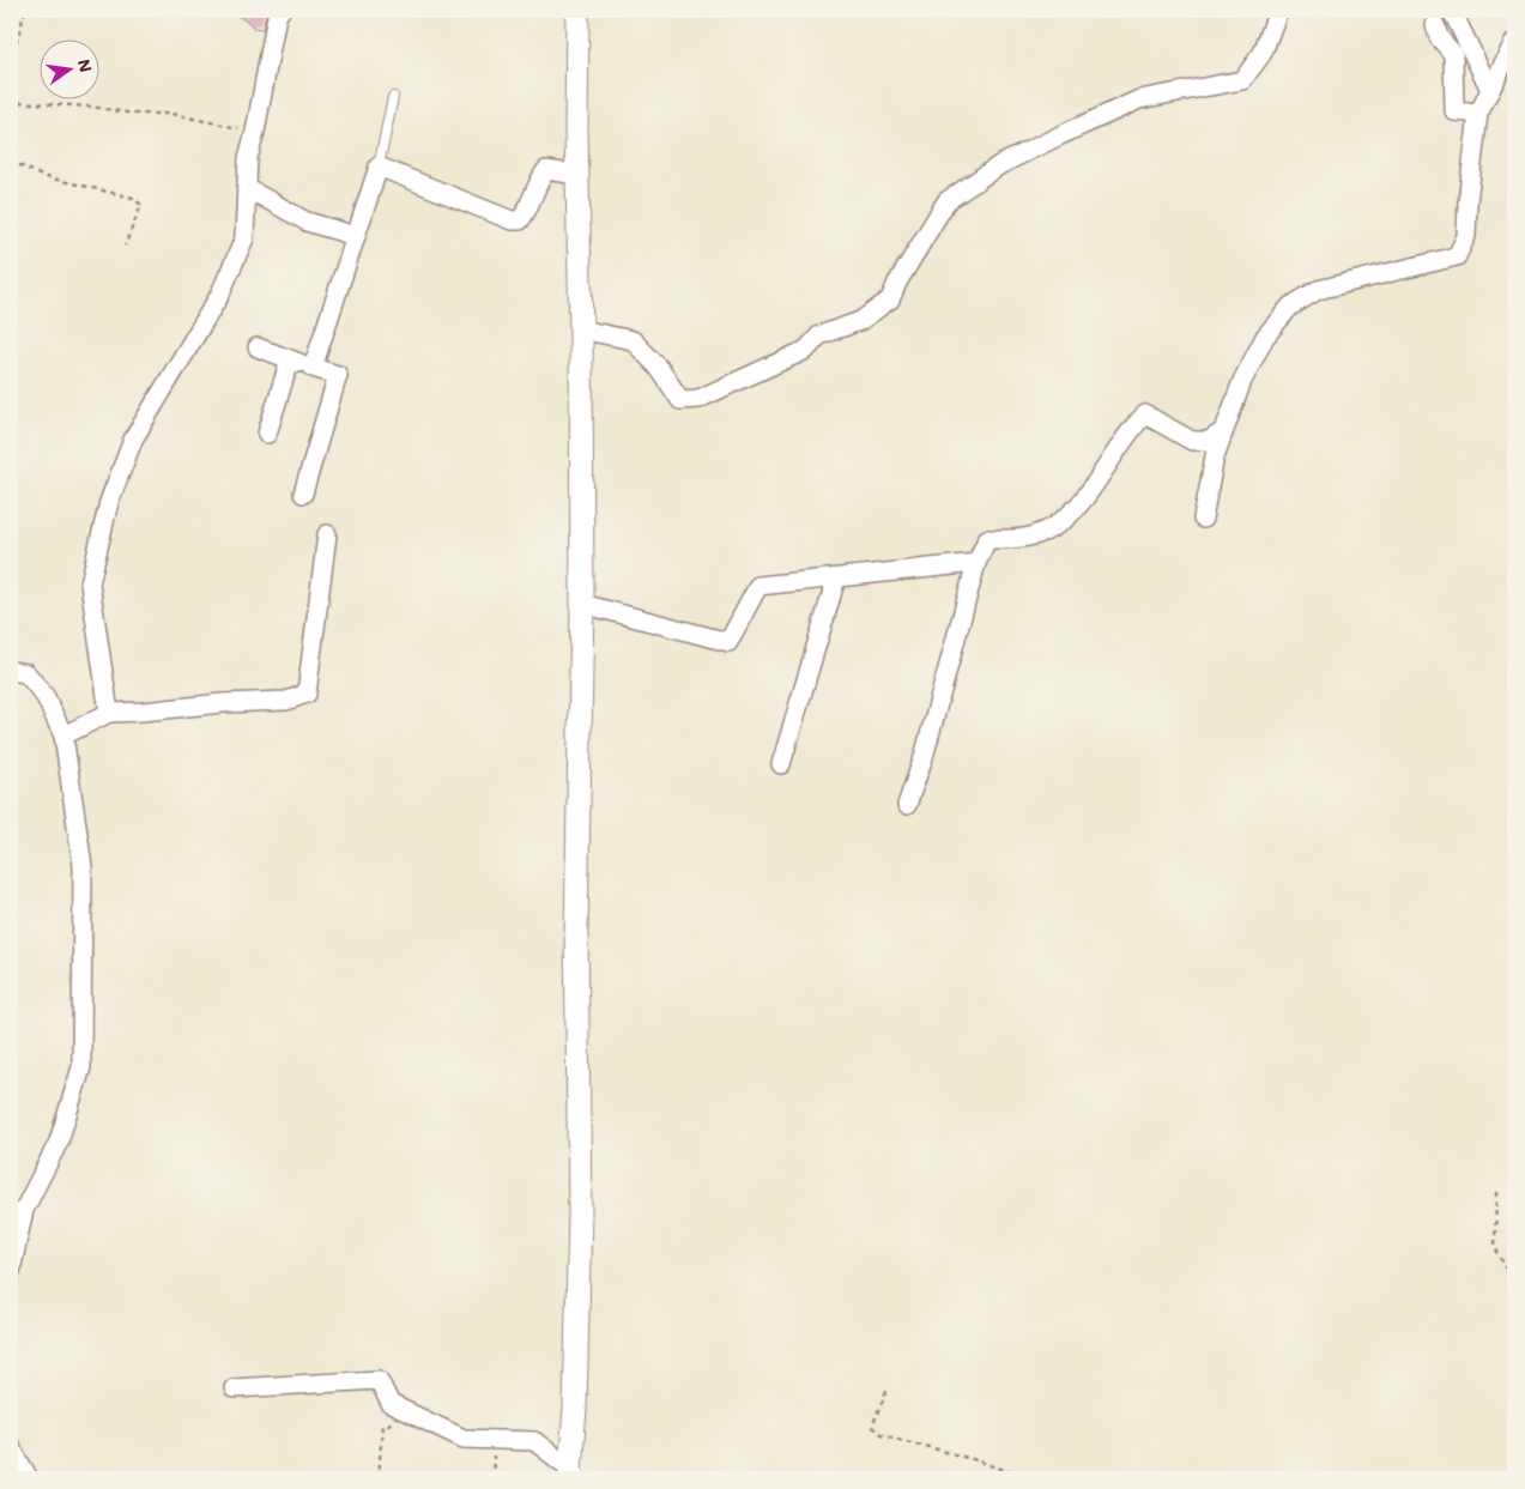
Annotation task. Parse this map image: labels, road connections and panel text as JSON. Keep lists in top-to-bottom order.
{
  "north": "right"
}
